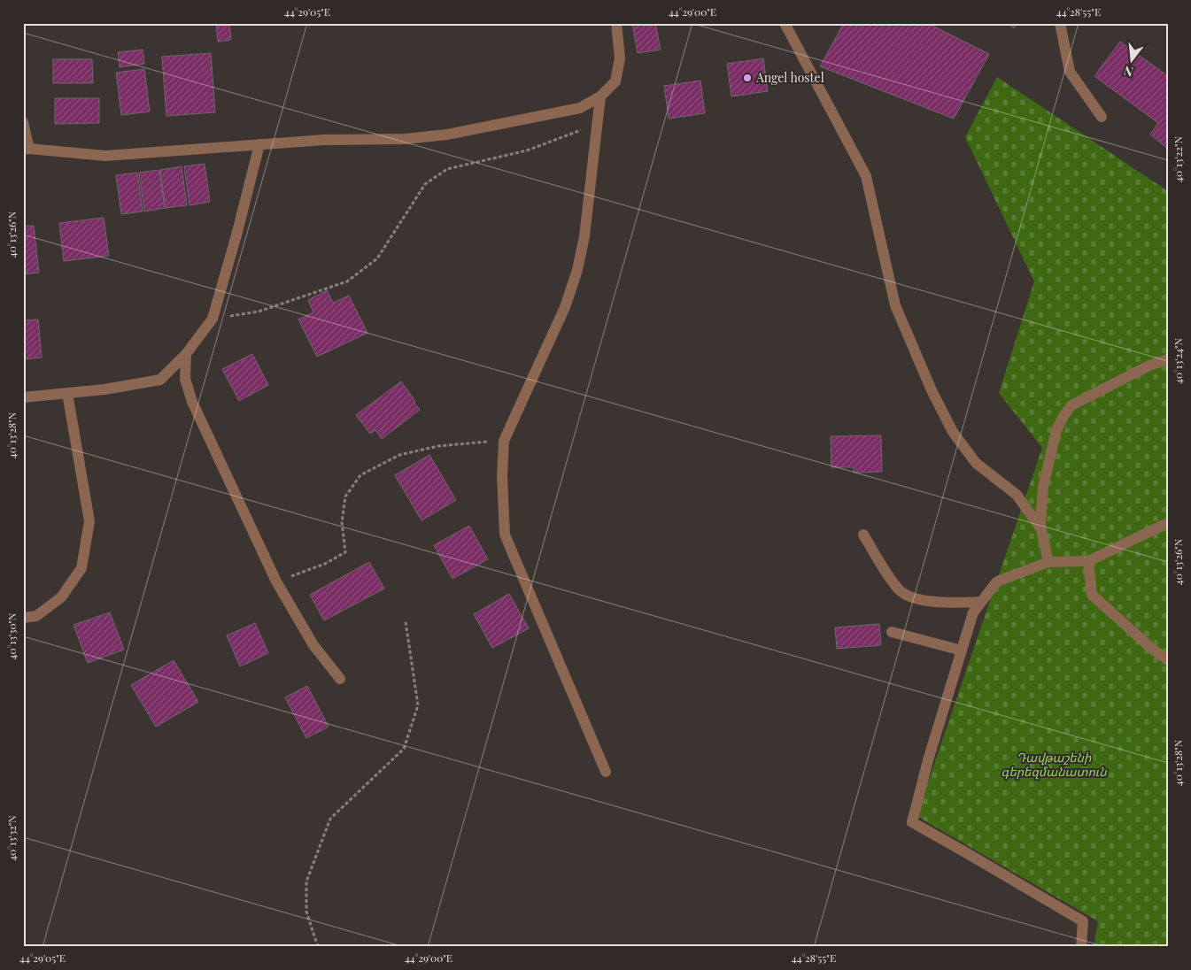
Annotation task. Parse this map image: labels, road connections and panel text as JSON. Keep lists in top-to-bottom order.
{
  "parks": ["Դավթաշենի գերեզմանատուն"],
  "places": ["Angel hostel"],
  "north": "bottom",
  "coordinates": [
    "44°29'05\"E",
    "44°29'00\"E",
    "44°28'55\"E",
    "40°13'22\"N",
    "40°13'26\"N",
    "40°13'24\"N",
    "40°13'28\"N",
    "40°13'30\"N",
    "40°13'32\"N"
  ]
}
